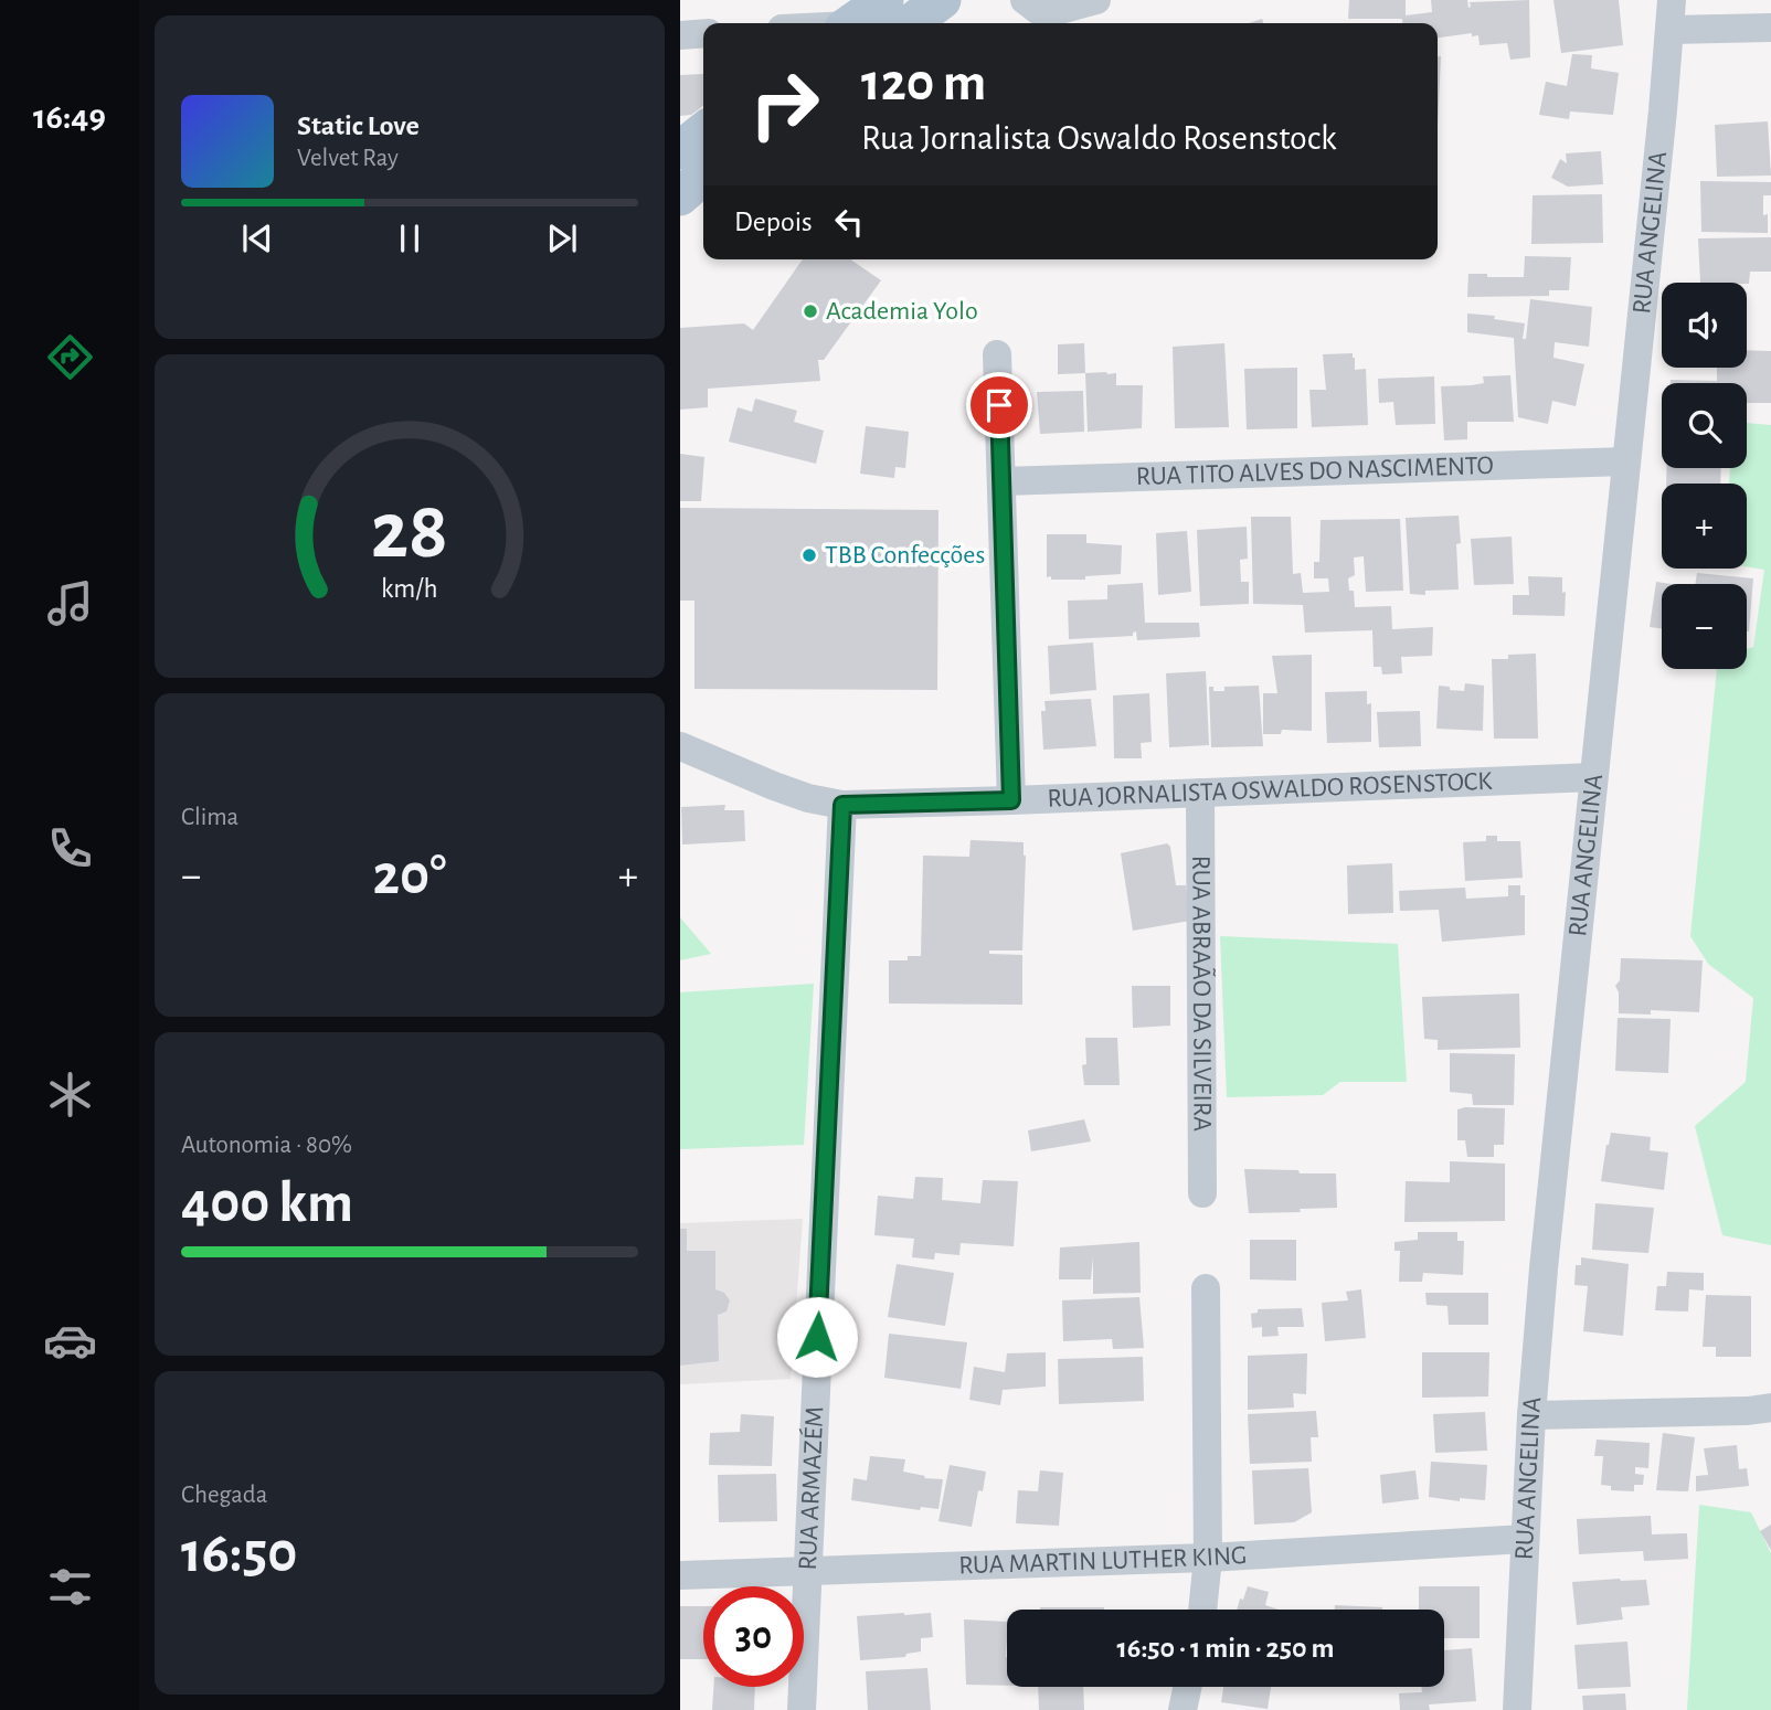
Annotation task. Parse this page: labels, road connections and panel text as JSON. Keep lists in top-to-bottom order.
{
  "streets": {
    "street": [
      "RUA ANGELINA",
      "RUA TITO ALVES DO NASCIMENTO",
      "RUA JORNALISTA OSWALDO ROSENSTOCK",
      "RUA ABRAÃO DA SILVEIRA",
      "RUA ARMAZÉM",
      "RUA MARTIN LUTHER KING"
    ]
  },
  "crossings": [
    ["RUA ANGELINA", "RUA TITO ALVES DO NASCIMENTO"],
    ["RUA ANGELINA", "RUA JORNALISTA OSWALDO ROSENSTOCK"],
    ["RUA ANGELINA", "RUA MARTIN LUTHER KING"],
    ["RUA JORNALISTA OSWALDO ROSENSTOCK", "RUA ABRAÃO DA SILVEIRA"],
    ["RUA JORNALISTA OSWALDO ROSENSTOCK", "RUA ARMAZÉM"],
    ["RUA ARMAZÉM", "RUA MARTIN LUTHER KING"]
  ],
  "places": ["Academia Yolo", "TBB Confecções"],
  "page": {
    "tabs": "16:49",
    "turn": ["120 m", "Rua Jornalista Oswaldo Rosenstock"],
    "song": ["Static Love", "Velvet Ray"],
    "then": "Depois",
    "map_buttons": ["+", "−"],
    "tile": [
      "Clima",
      ["Autonomia · 80%", "400 km"],
      ["Chegada", "16:50"]
    ],
    "heat": ["−", "20°", "+"],
    "limit": "30",
    "trip": "16:50 · 1 min · 250 m",
    "gauge": ["28", "km/h"]
  }
}
